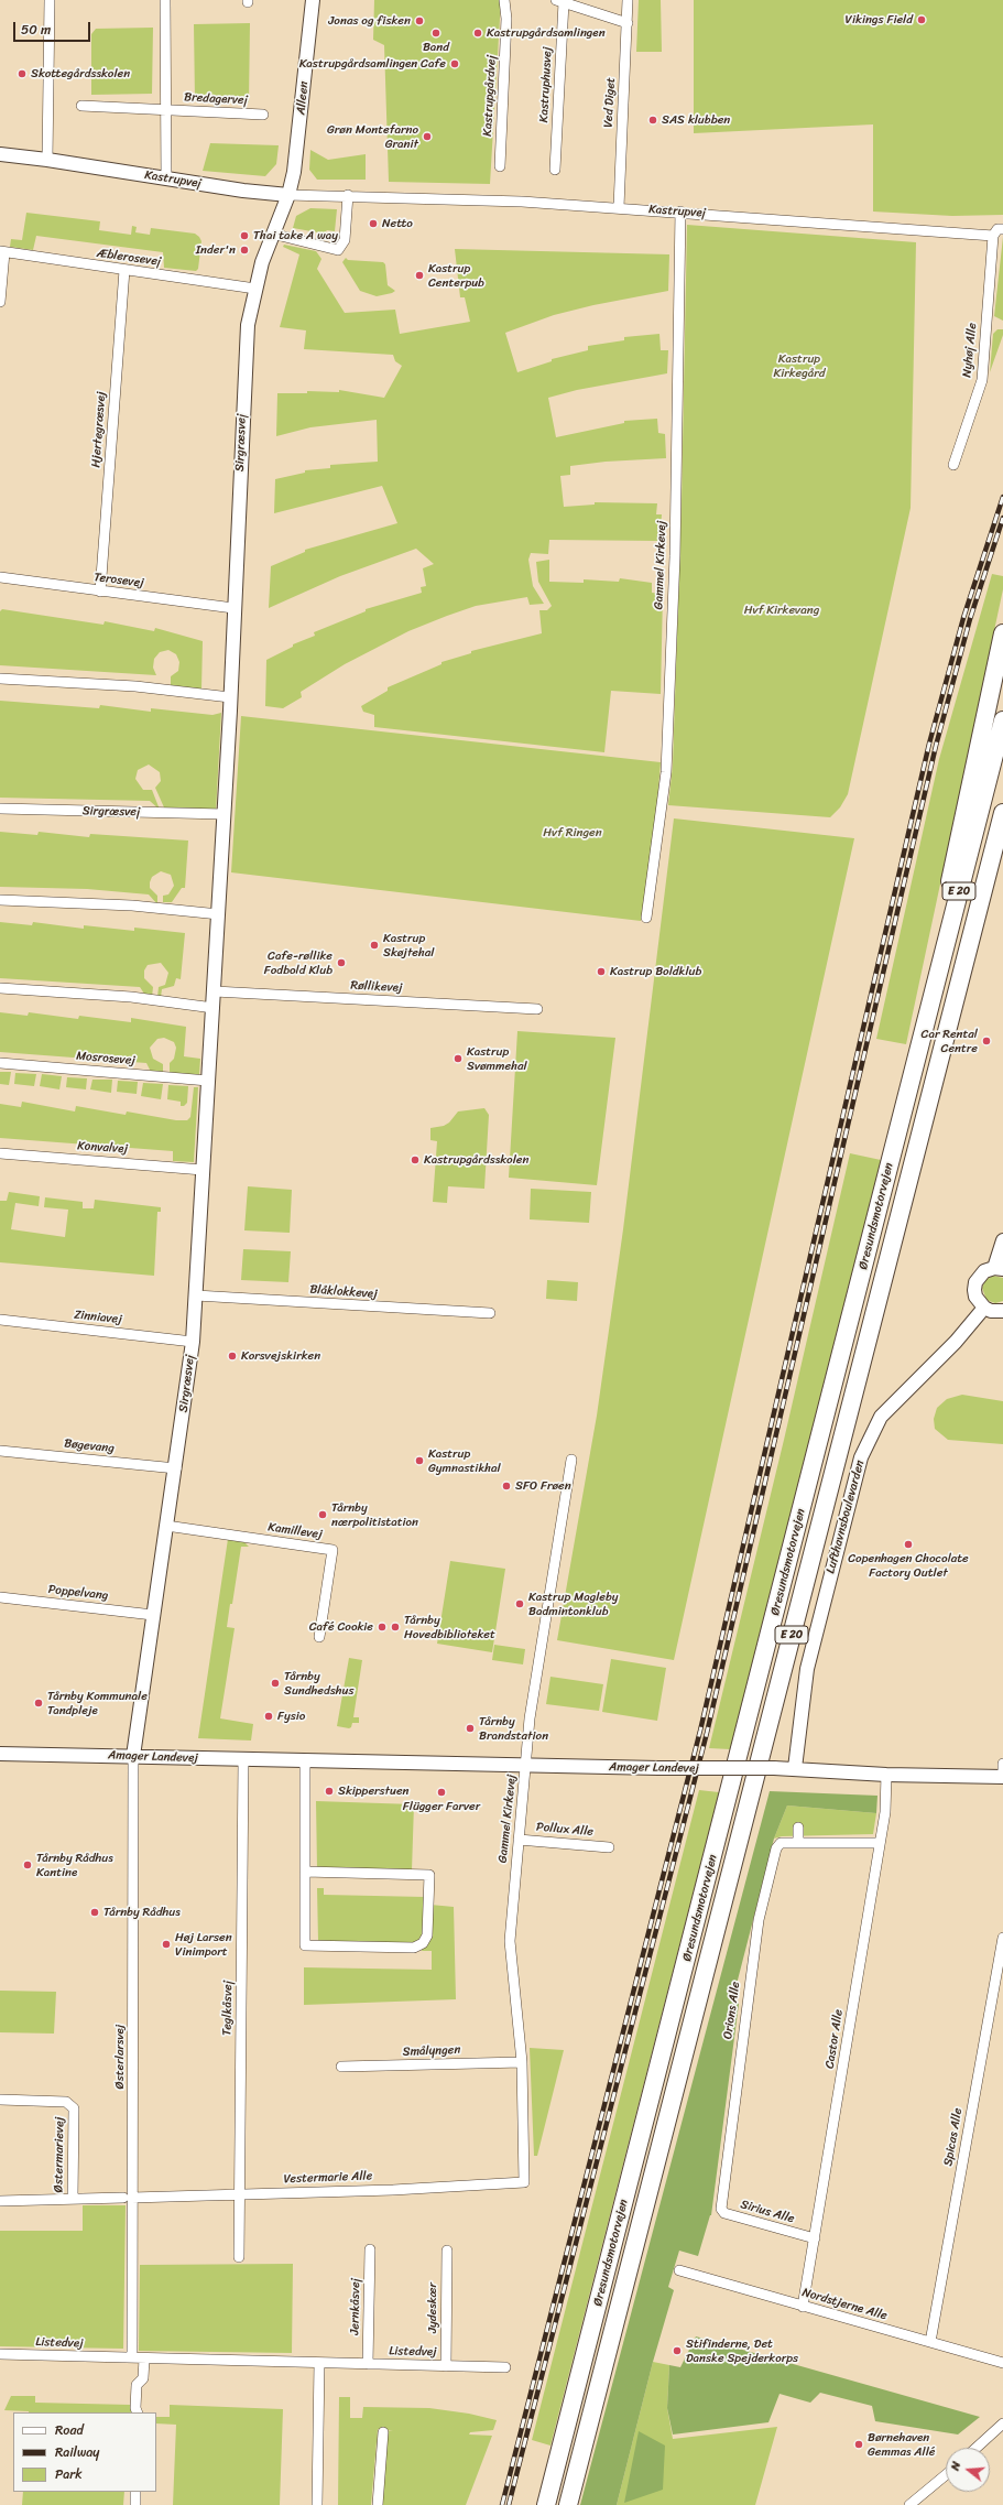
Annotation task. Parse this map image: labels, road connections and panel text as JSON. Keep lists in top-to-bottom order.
{
  "streets": {
    "highway": ["E 20", "Øresundsmotorvejen"],
    "street": [
      "Kastruphusvej",
      "Kastrupgårdvej",
      "Alleen",
      "Bredagervej",
      "Ved Diget",
      "Kastrupvej",
      "Æblerosevej",
      "Nyhøj Alle",
      "Hjertegræsvej",
      "Sirgræsvej",
      "Gammel Kirkevej",
      "Terosevej",
      "Røllikevej",
      "Mosrosevej",
      "Konvalvej",
      "Blåklokkevej",
      "Zinniavej",
      "Bøgevang",
      "Lufthavnsboulevarden",
      "Kamillevej",
      "Poppelvang",
      "Amager Landevej",
      "Pollux Alle",
      "Teglkåsvej",
      "Orions Alle",
      "Castor Alle",
      "Smålyngen",
      "Østerlarsvej",
      "Spicas Alle",
      "Østermarievej",
      "Vestermarie Alle",
      "Sirius Alle",
      "Nordstjerne Alle",
      "Jernkåsvej",
      "Jydeskær",
      "Listedvej"
    ]
  },
  "crossings": [
    ["Alleen", "Kastrupvej"],
    ["Alleen", "Sirgræsvej"],
    ["Bredagervej", "Kastrupvej"],
    ["Ved Diget", "Kastrupvej"],
    ["Kastrupvej", "Nyhøj Alle"],
    ["Kastrupvej", "Sirgræsvej"],
    ["Kastrupvej", "Gammel Kirkevej"],
    ["Æblerosevej", "Hjertegræsvej"],
    ["Æblerosevej", "Sirgræsvej"],
    ["Hjertegræsvej", "Terosevej"],
    ["Sirgræsvej", "Terosevej"],
    ["Sirgræsvej", "Røllikevej"],
    ["Sirgræsvej", "Mosrosevej"],
    ["Sirgræsvej", "Konvalvej"],
    ["Sirgræsvej", "Blåklokkevej"],
    ["Sirgræsvej", "Zinniavej"],
    ["Sirgræsvej", "Bøgevang"],
    ["Sirgræsvej", "Kamillevej"],
    ["Sirgræsvej", "Poppelvang"],
    ["Sirgræsvej", "Amager Landevej"],
    ["Sirgræsvej", "Østerlarsvej"],
    ["Gammel Kirkevej", "Amager Landevej"],
    ["Gammel Kirkevej", "Pollux Alle"],
    ["Gammel Kirkevej", "Smålyngen"],
    ["Gammel Kirkevej", "Vestermarie Alle"],
    ["Lufthavnsboulevarden", "Amager Landevej"],
    ["Amager Landevej", "Teglkåsvej"],
    ["Amager Landevej", "Castor Alle"],
    ["Amager Landevej", "Østerlarsvej"],
    ["Teglkåsvej", "Vestermarie Alle"],
    ["Orions Alle", "Castor Alle"],
    ["Orions Alle", "Sirius Alle"],
    ["Castor Alle", "Sirius Alle"],
    ["Castor Alle", "Nordstjerne Alle"],
    ["Østerlarsvej", "Vestermarie Alle"],
    ["Østerlarsvej", "Listedvej"],
    ["Spicas Alle", "Nordstjerne Alle"],
    ["Østermarievej", "Vestermarie Alle"],
    ["Jernkåsvej", "Listedvej"],
    ["Jydeskær", "Listedvej"]
  ],
  "parks": ["Kastrup Kirkegård", "Hvf Kirkevang", "Hvf Ringen"],
  "places": [
    "Vikings Field",
    "Jonas og fisken",
    "Band",
    "Kastrupgårdsamlingen",
    "Kastrupgårdsamlingen Cafe",
    "Skottegårdsskolen",
    "SAS klubben",
    "Grøn Montefarno Granit",
    "Netto",
    "Thai take A way",
    "Inder'n",
    "Kastrup Centerpub",
    "Kastrup Skøjtehal",
    "Cafe-røllike Fodbold Klub",
    "Kastrup Boldklub",
    "Car Rental Centre",
    "Kastrup Svømmehal",
    "Kastrupgårdsskolen",
    "Korsvejskirken",
    "Kastrup Gymnastikhal",
    "SFO Frøen",
    "Tårnby nærpolitistation",
    "Copenhagen Chocolate Factory Outlet",
    "Kastrup Magleby Badmintonklub",
    "Café Cookie",
    "Tårnby Hovedbiblioteket",
    "Tårnby Sundhedshus",
    "Tårnby Kommunale Tandpleje",
    "Fysio",
    "Tårnby Brandstation",
    "Skipperstuen",
    "Flügger Farver",
    "Tårnby Rådhus Kantine",
    "Tårnby Rådhus",
    "Høj Larsen Vinimport",
    "Stifinderne, Det Danske Spejderkorps",
    "Børnehaven Gemmas Allé"
  ],
  "legend": ["Road", "Railway", "Park"],
  "scale_bar": "50 m",
  "north": "left"
}
